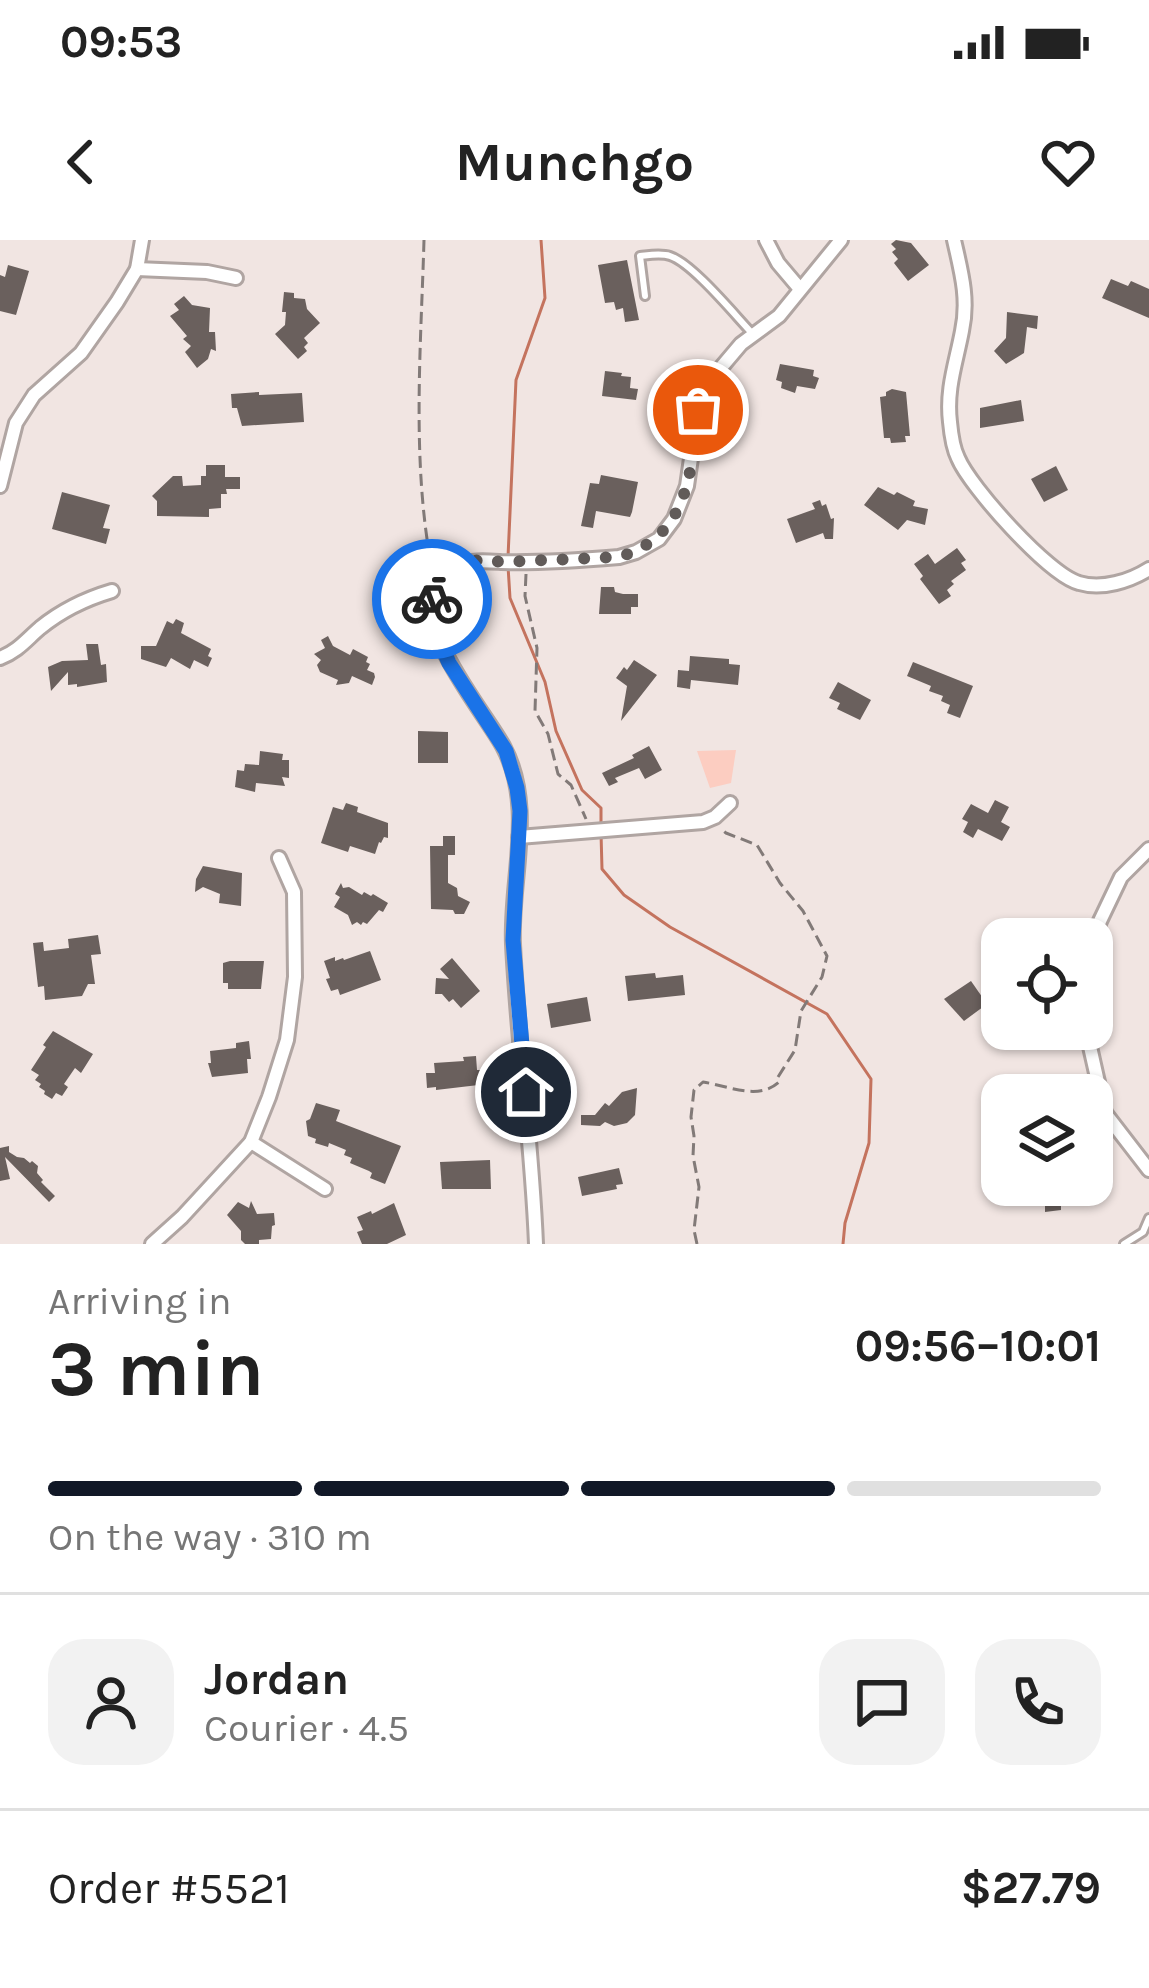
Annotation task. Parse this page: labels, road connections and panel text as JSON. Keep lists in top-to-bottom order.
{
  "page": {
    "status": "09:53",
    "header": "Munchgo",
    "heading": ["3 min", "Arriving in", "09:56–10:01"],
    "panel": [
      "Jordan",
      "Courier · 4.5",
      "Order #5521",
      "$27.79"
    ],
    "bar": "On the way · 310 m"
  }
}
